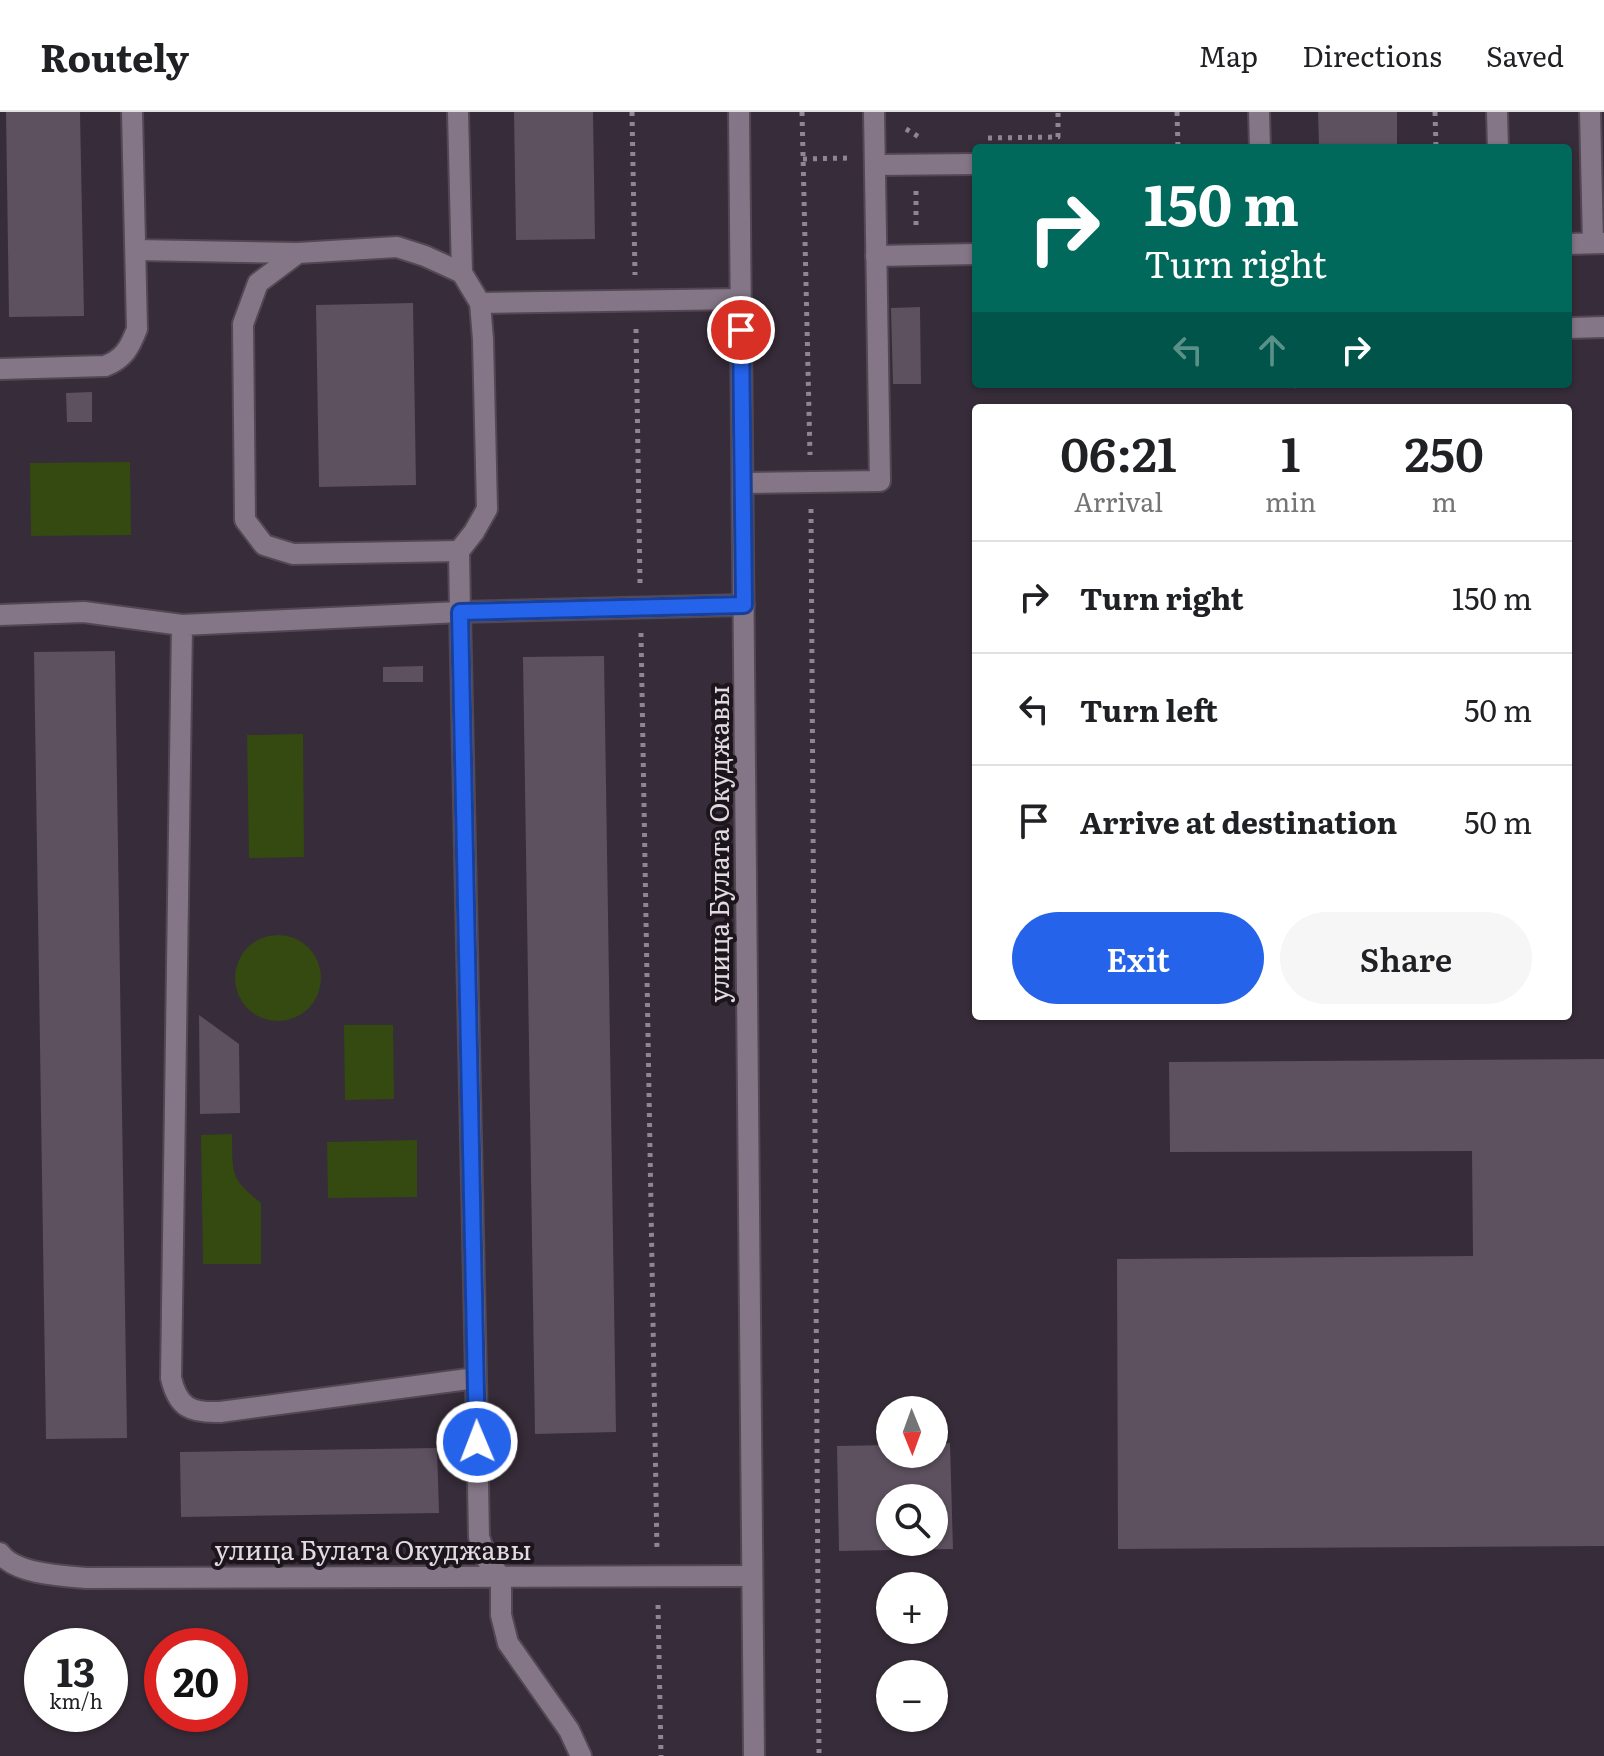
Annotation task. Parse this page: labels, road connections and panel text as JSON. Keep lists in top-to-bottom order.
{
  "streets": {
    "street": ["улица Булата Окуджавы"]
  },
  "north": "bottom",
  "page": {
    "header": "Routely",
    "nav": ["Map", "Directions", "Saved"],
    "turn": ["150 m", "Turn right"],
    "eta": [
      "06:21",
      "Arrival",
      "1",
      "min",
      "250",
      "m"
    ],
    "list": [
      {
        "name": "Turn right",
        "value": "150 m"
      },
      {
        "name": "Turn left",
        "value": "50 m"
      },
      {
        "name": "Arrive at destination",
        "value": "50 m"
      }
    ],
    "buttons": ["Exit", "Share"],
    "map_buttons": ["+", "−"],
    "speed": "13 km/h",
    "limit": "20"
  }
}
